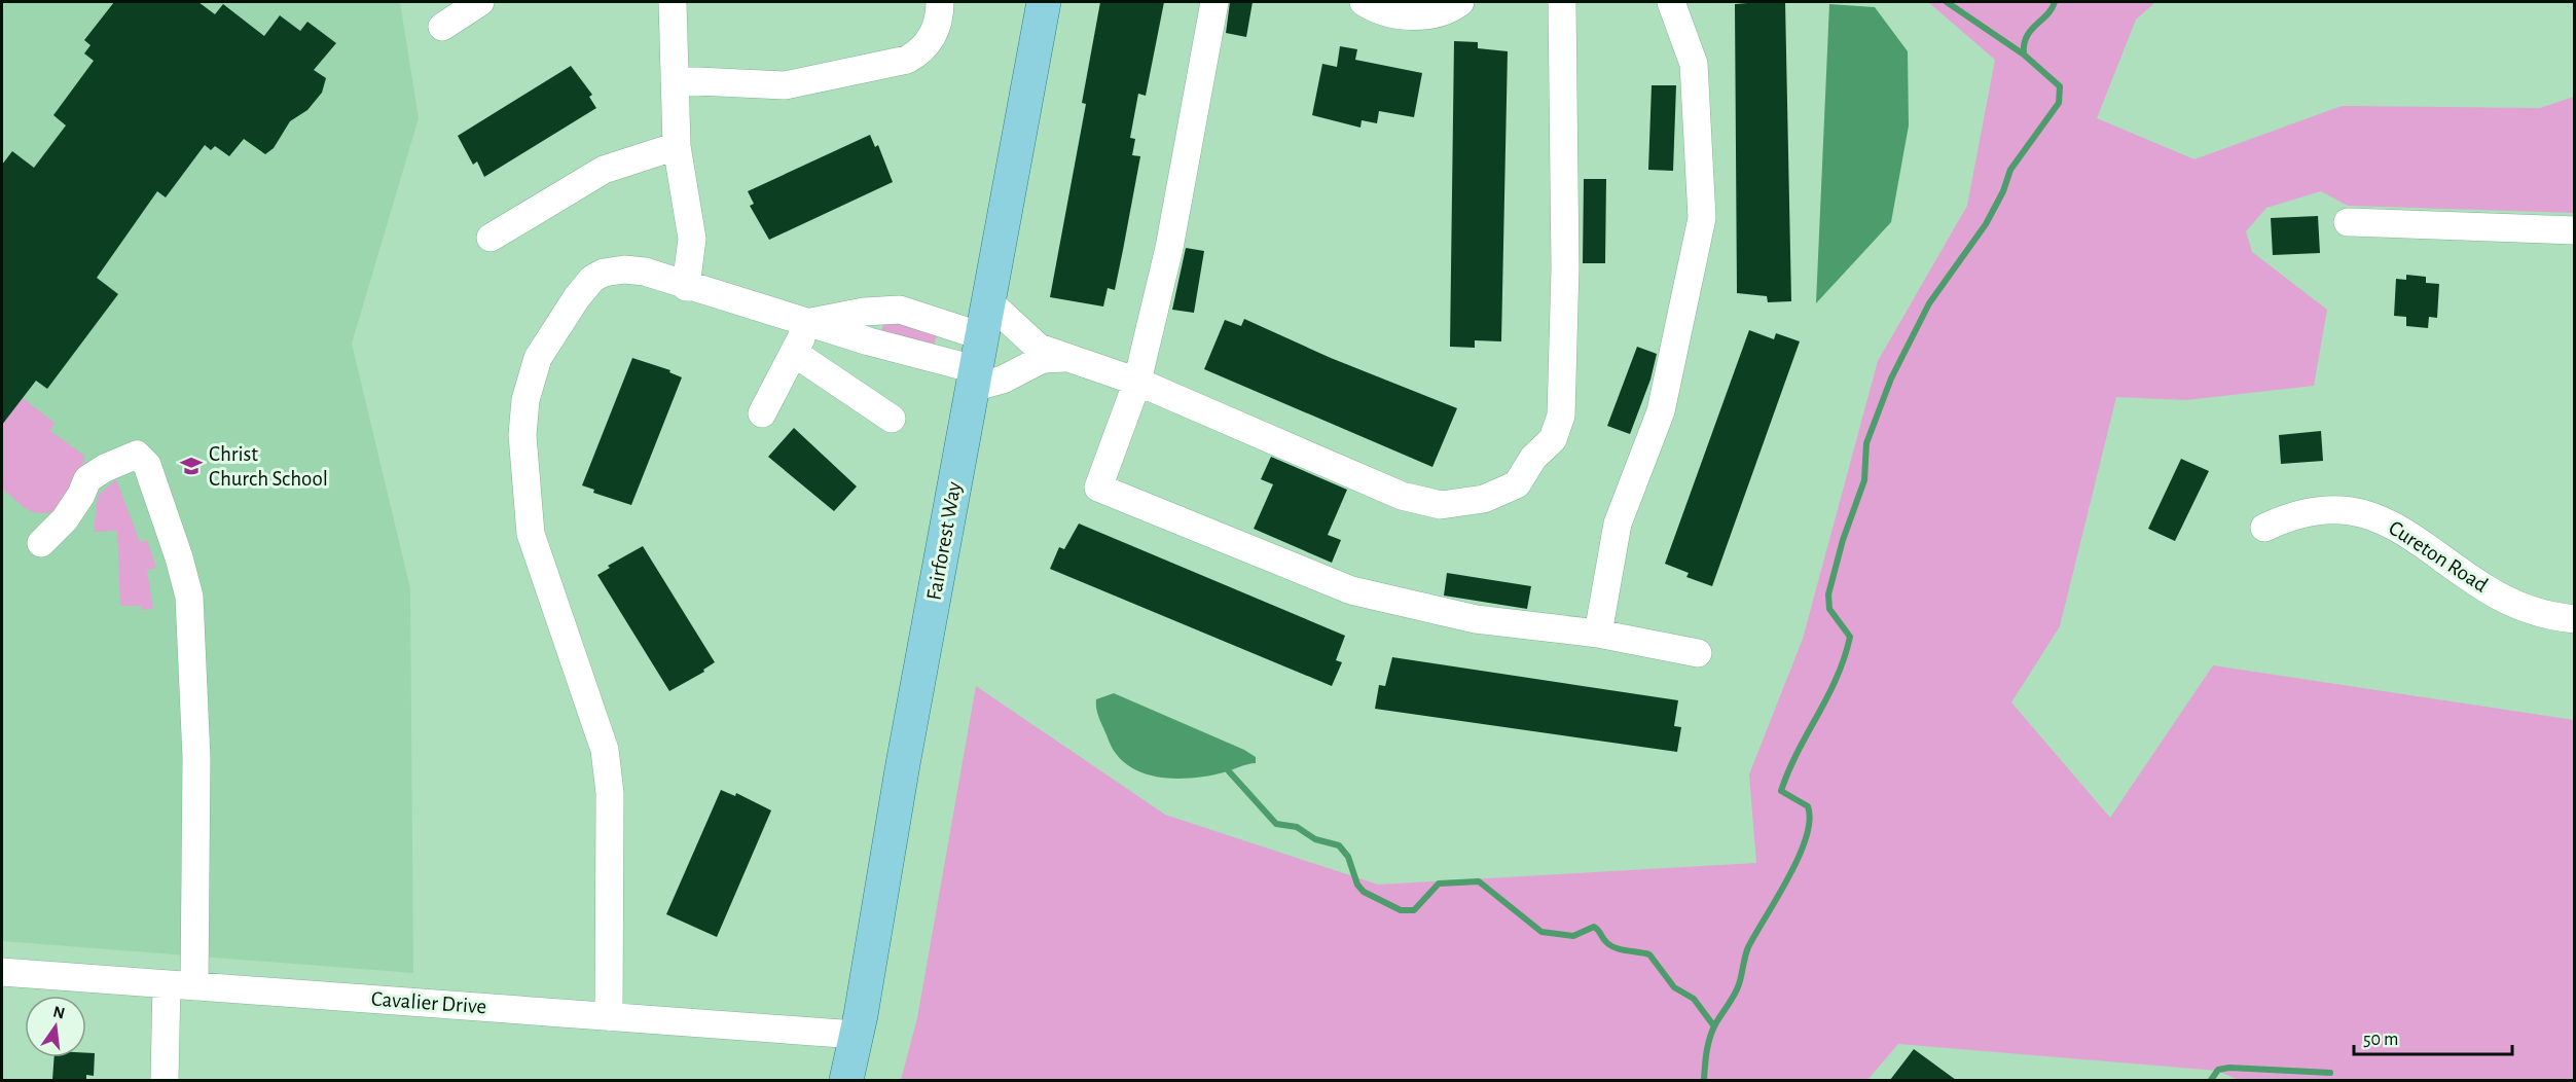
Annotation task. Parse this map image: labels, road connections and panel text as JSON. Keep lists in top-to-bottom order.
{
  "streets": {
    "main road": ["Fairforest Way"],
    "street": ["Cureton Road", "Cavalier Drive"]
  },
  "crossings": [
    ["Fairforest Way", "Cavalier Drive"]
  ],
  "places": {
    "school or university": ["Christ Church School"]
  },
  "scale_bar": "50 m",
  "north": "top"
}
